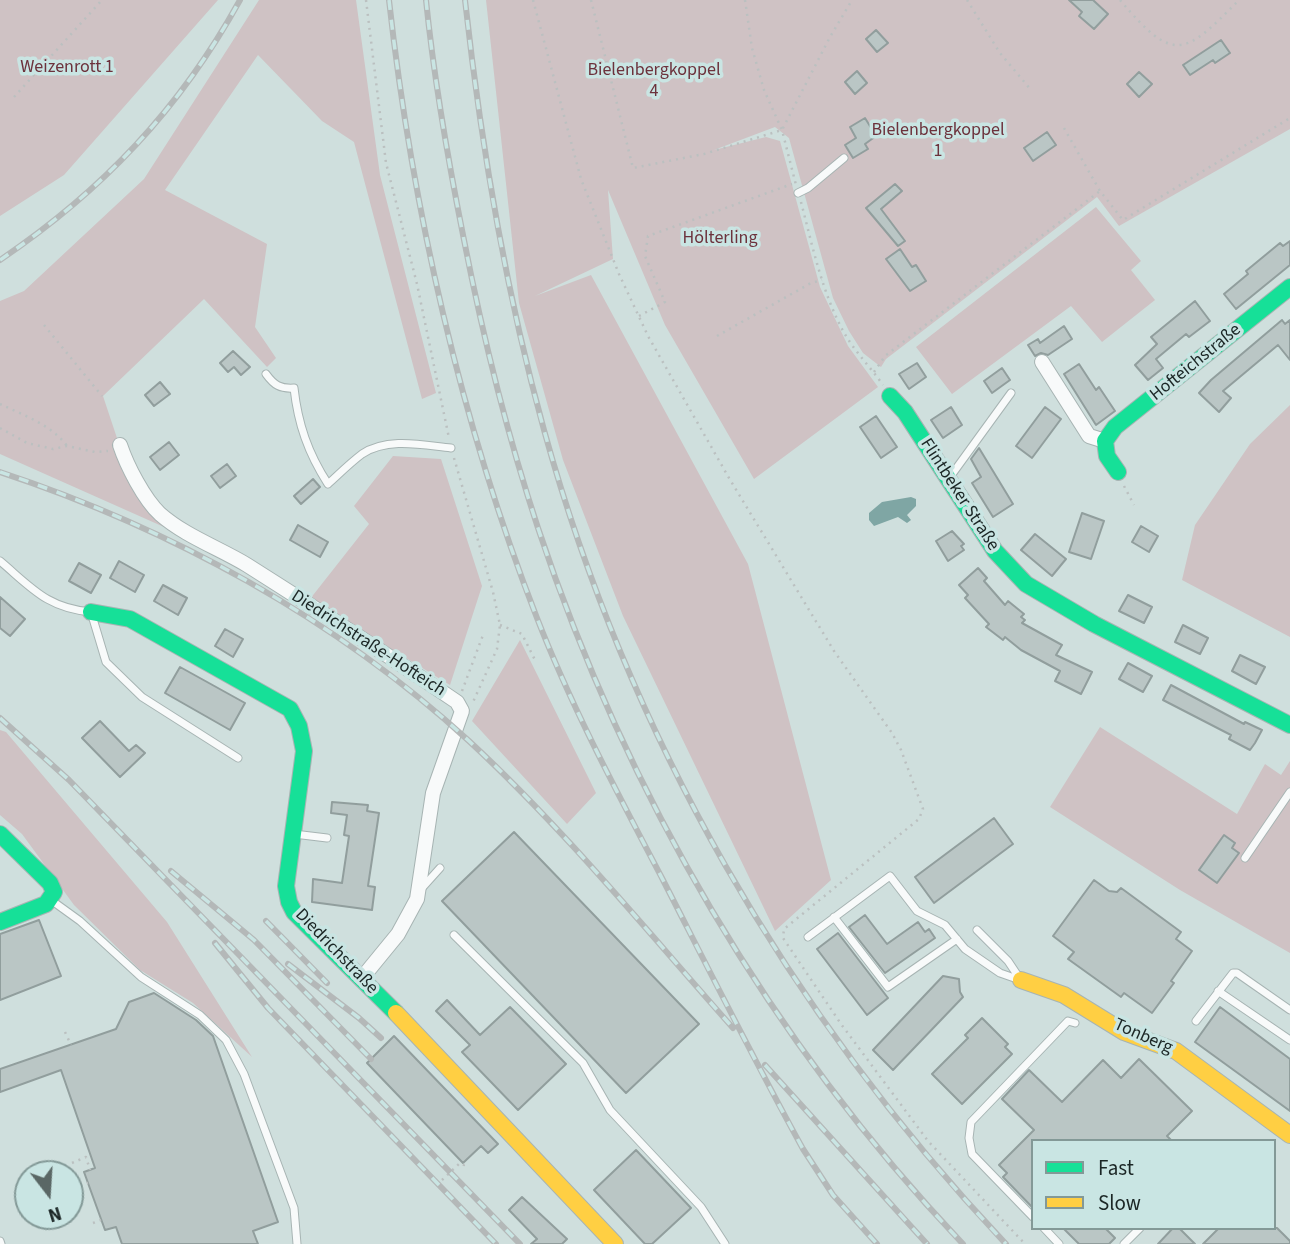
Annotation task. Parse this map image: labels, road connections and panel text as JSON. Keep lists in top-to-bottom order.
{
  "streets": {
    "street": [
      "Hofteichstraße",
      "Flintbeker Straße",
      "Diedrichstraße-Hofteich",
      "Diedrichstraße",
      "Tonberg"
    ]
  },
  "crossings": [
    ["Diedrichstraße-Hofteich", "Diedrichstraße"]
  ],
  "parks": [
    "Weizenrott 1",
    "Bielenbergkoppel 4",
    "Bielenbergkoppel 1",
    "Hölterling"
  ],
  "legend": ["Fast", "Slow"],
  "north": "bottom"
}
